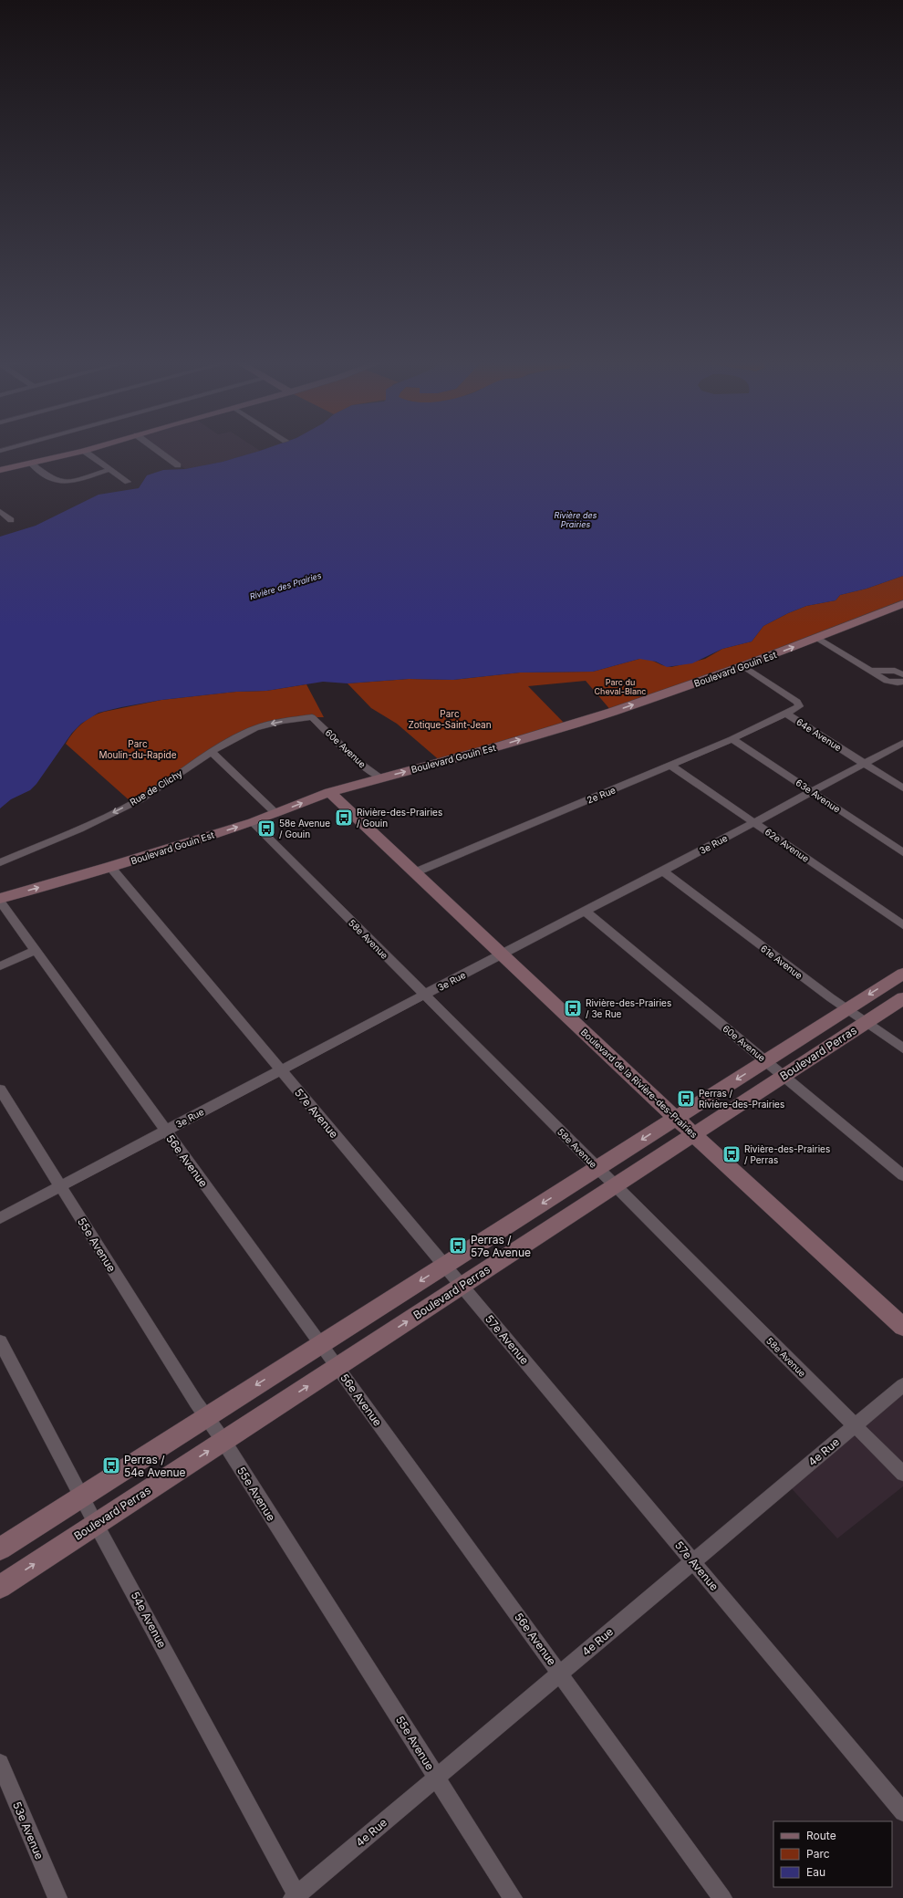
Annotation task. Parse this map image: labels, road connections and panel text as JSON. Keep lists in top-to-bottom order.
{
  "streets": {
    "street": [
      "Boulevard Gouin Est",
      "64e Avenue",
      "60e Avenue",
      "Rue de Clichy",
      "2e Rue",
      "63e Avenue",
      "3e Rue",
      "62e Avenue",
      "58e Avenue",
      "61e Avenue",
      "Boulevard Perras",
      "Boulevard de la Rivière-des-Prairies",
      "57e Avenue",
      "56e Avenue",
      "55e Avenue",
      "4e Rue",
      "54e Avenue",
      "53e Avenue"
    ]
  },
  "crossings": [
    ["Boulevard Gouin Est", "64e Avenue"],
    ["Boulevard Gouin Est", "60e Avenue"],
    ["Boulevard Gouin Est", "58e Avenue"],
    ["Boulevard Gouin Est", "Boulevard de la Rivière-des-Prairies"],
    ["Boulevard Gouin Est", "57e Avenue"],
    ["Boulevard Gouin Est", "56e Avenue"],
    ["64e Avenue", "2e Rue"],
    ["64e Avenue", "3e Rue"],
    ["60e Avenue", "Rue de Clichy"],
    ["60e Avenue", "3e Rue"],
    ["60e Avenue", "Boulevard Perras"],
    ["2e Rue", "63e Avenue"],
    ["2e Rue", "62e Avenue"],
    ["2e Rue", "Boulevard de la Rivière-des-Prairies"],
    ["63e Avenue", "3e Rue"],
    ["3e Rue", "62e Avenue"],
    ["3e Rue", "58e Avenue"],
    ["3e Rue", "61e Avenue"],
    ["3e Rue", "Boulevard de la Rivière-des-Prairies"],
    ["3e Rue", "57e Avenue"],
    ["3e Rue", "56e Avenue"],
    ["3e Rue", "55e Avenue"],
    ["58e Avenue", "Boulevard Perras"],
    ["58e Avenue", "4e Rue"],
    ["61e Avenue", "Boulevard Perras"],
    ["Boulevard Perras", "Boulevard de la Rivière-des-Prairies"],
    ["Boulevard Perras", "57e Avenue"],
    ["Boulevard Perras", "56e Avenue"],
    ["Boulevard Perras", "55e Avenue"],
    ["Boulevard Perras", "54e Avenue"],
    ["57e Avenue", "4e Rue"],
    ["56e Avenue", "4e Rue"],
    ["55e Avenue", "4e Rue"],
    ["4e Rue", "54e Avenue"]
  ],
  "one_way": ["Boulevard Gouin Est", "Rue de Clichy"],
  "water": ["Rivière des Prairies"],
  "parks": ["Parc du Cheval-Blanc", "Parc Zotique-Saint-Jean", "Parc Moulin-du-Rapide"],
  "places": {
    "bus stop": [
      "Rivière-des-Prairies / Gouin",
      "58e Avenue / Gouin",
      "Rivière-des-Prairies / 3e Rue",
      "Perras / Rivière-des-Prairies",
      "Rivière-des-Prairies / Perras",
      "Perras / 57e Avenue",
      "Perras / 54e Avenue"
    ]
  },
  "legend": ["Route", "Parc", "Eau"]
}
